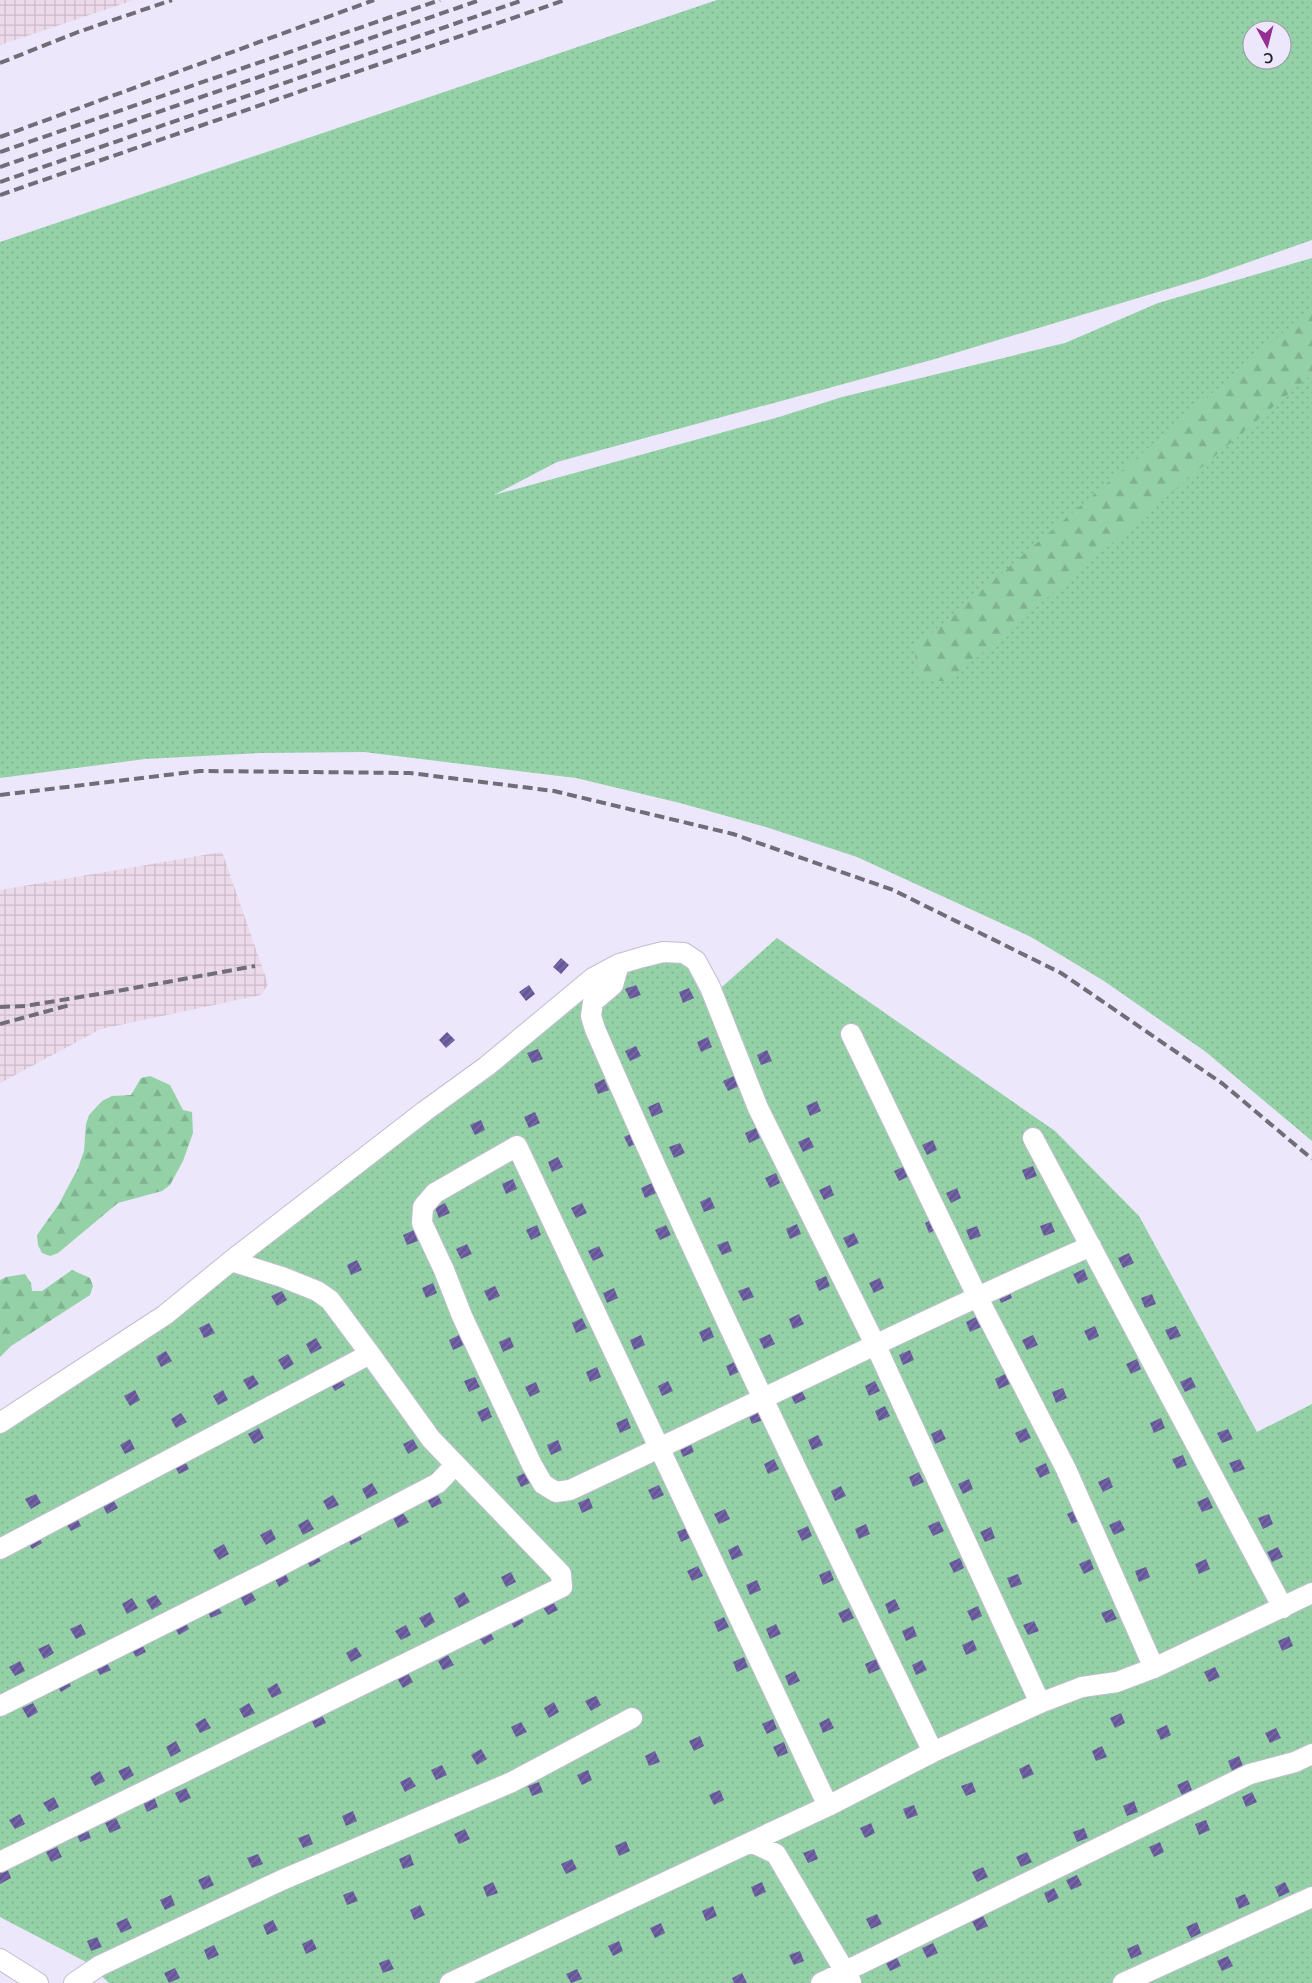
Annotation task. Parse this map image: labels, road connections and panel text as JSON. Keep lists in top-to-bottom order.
{
  "north": "bottom"
}
